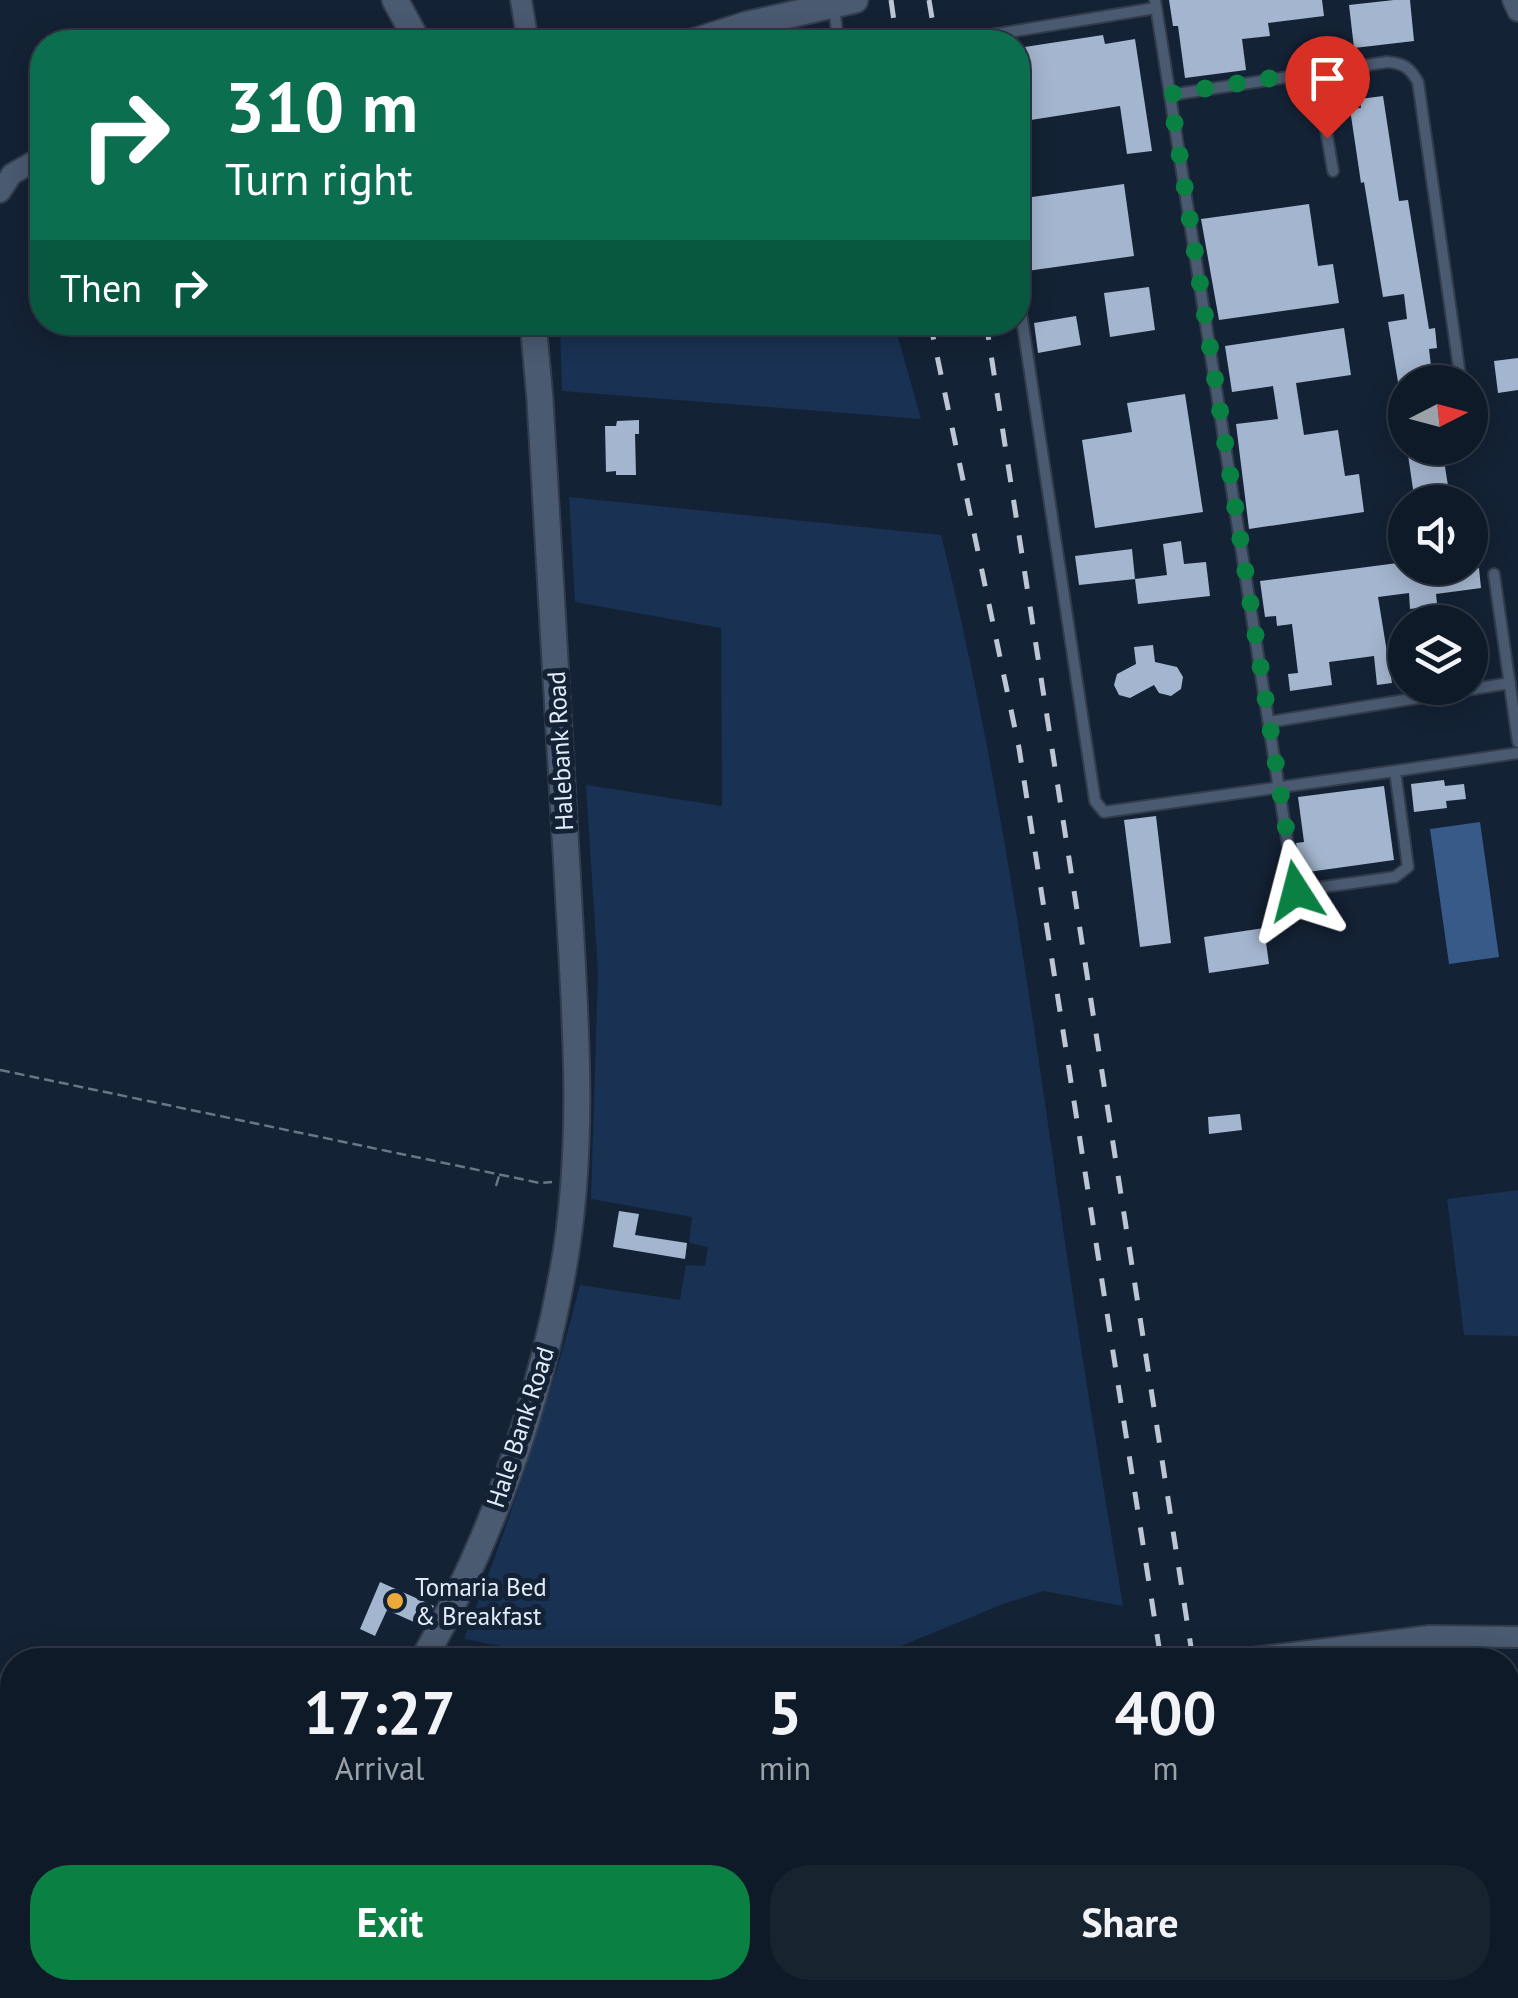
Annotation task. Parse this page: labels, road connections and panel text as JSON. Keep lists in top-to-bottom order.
{
  "streets": {
    "street": ["Halebank Road", "Hale Bank Road"]
  },
  "crossings": [
    ["Halebank Road", "Hale Bank Road"]
  ],
  "places": ["Tomaria Bed & Breakfast"],
  "north": "right",
  "page": {
    "turn": ["310 m", "Turn right"],
    "then": "Then",
    "eta": [
      "17:27",
      "Arrival",
      "5",
      "min",
      "400",
      "m"
    ],
    "buttons": ["Exit", "Share"]
  }
}
